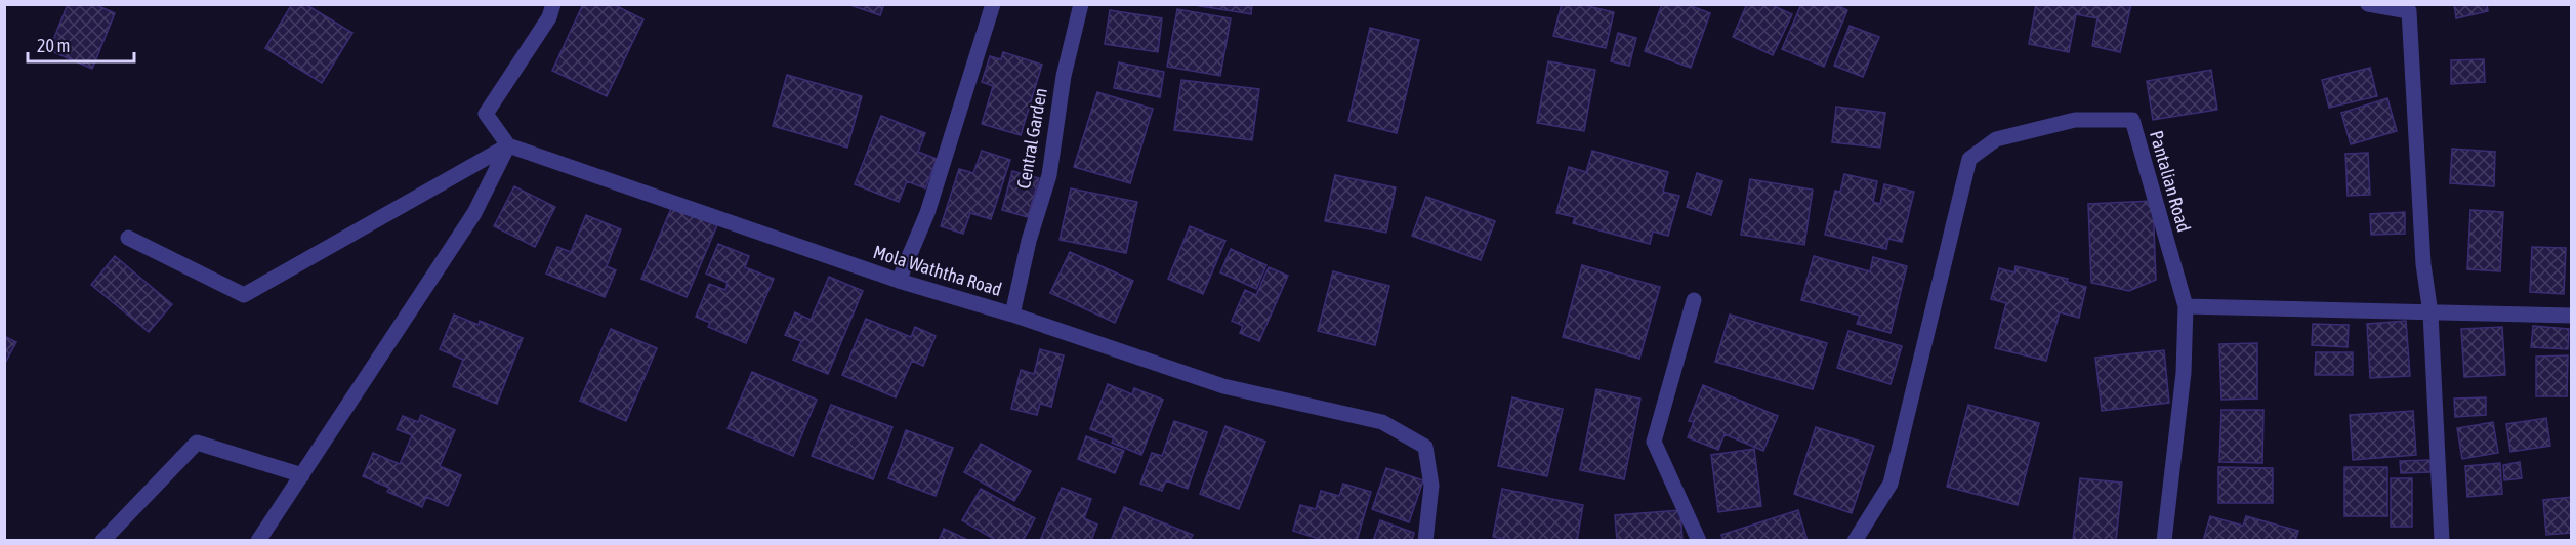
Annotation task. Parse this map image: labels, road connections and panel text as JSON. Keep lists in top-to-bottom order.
{
  "streets": {
    "street": ["Central Garden", "Pantalian Road", "Mola Waththa Road"]
  },
  "crossings": [
    ["Central Garden", "Mola Waththa Road"]
  ],
  "scale_bar": "20 m"
}
